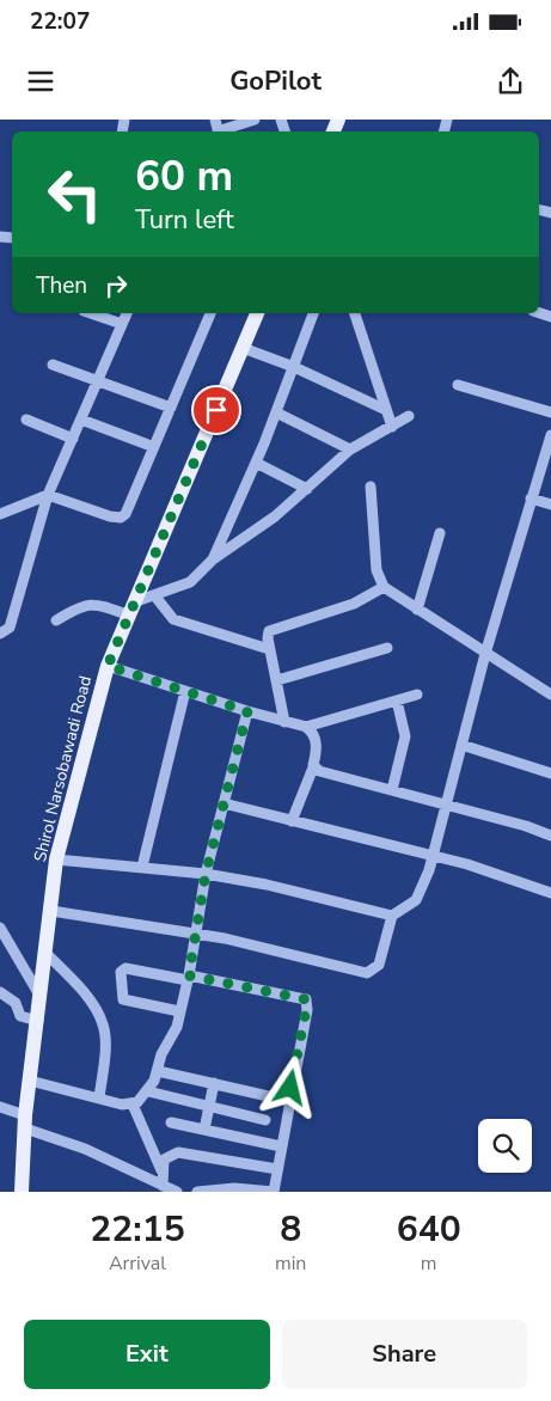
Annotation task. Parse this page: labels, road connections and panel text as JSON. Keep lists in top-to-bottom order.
{
  "streets": {
    "main road": ["Shirol Narsobawadi Road"]
  },
  "page": {
    "status": "22:07",
    "header": "GoPilot",
    "turn": ["60 m", "Turn left"],
    "then": "Then",
    "eta": [
      "22:15",
      "Arrival",
      "8",
      "min",
      "640",
      "m"
    ],
    "buttons": ["Exit", "Share"]
  }
}
